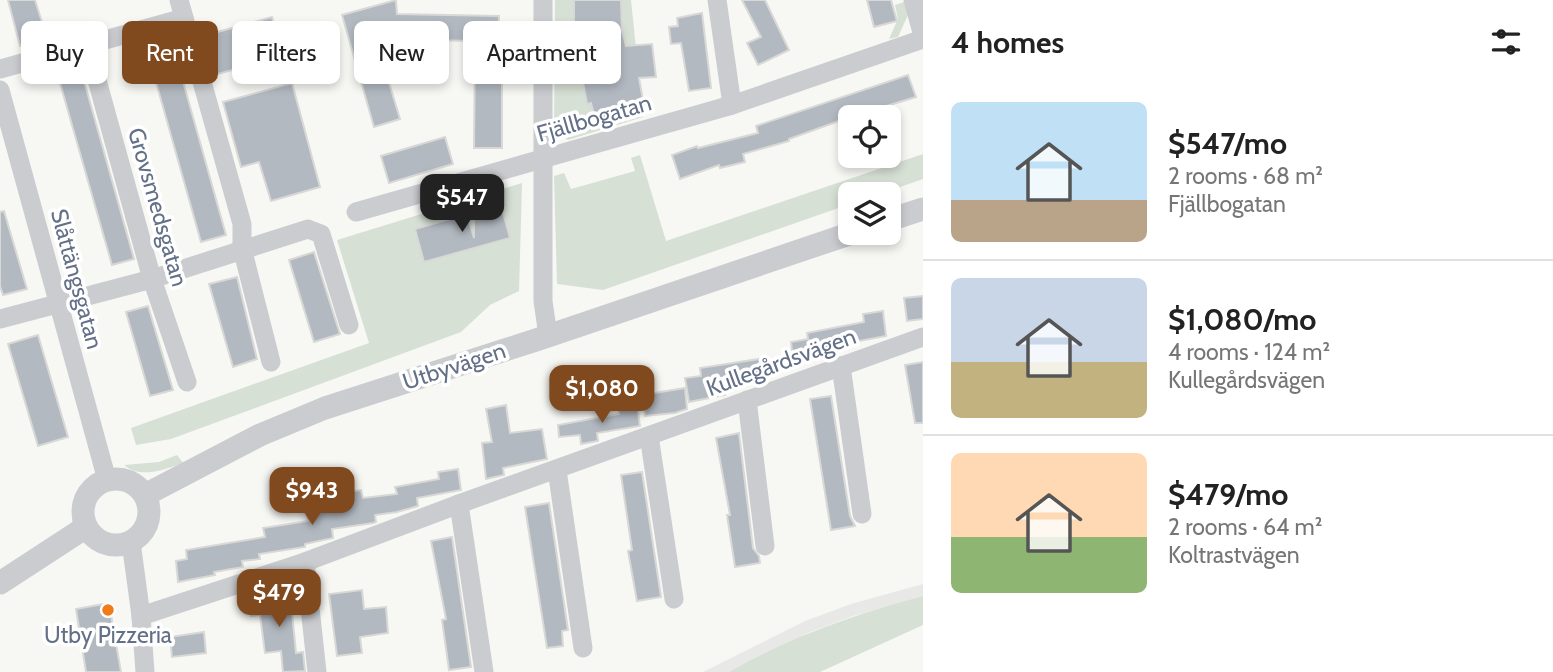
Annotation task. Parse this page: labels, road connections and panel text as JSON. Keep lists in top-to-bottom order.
{
  "streets": {
    "street": [
      "Fjällbogatan",
      "Grovsmedsgatan",
      "Slåttängsgatan",
      "Kullegårdsvägen",
      "Utbyvägen"
    ]
  },
  "crossings": [
    ["Slåttängsgatan", "Utbyvägen"]
  ],
  "places": ["Utby Pizzeria"],
  "page": {
    "heading": "4 homes",
    "chip": [
      "Buy",
      "Rent",
      "Filters",
      "New",
      "Apartment"
    ],
    "list": [
      {
        "name": "$547/mo",
        "note": "2 rooms · 68 m² · Fjällbogatan"
      },
      {
        "name": "$1,080/mo",
        "note": "4 rooms · 124 m² · Kullegårdsvägen"
      },
      {
        "name": "$479/mo",
        "note": "2 rooms · 64 m² · Koltrastvägen"
      }
    ],
    "price": [
      "$547",
      "$1,080",
      "$943",
      "$479"
    ]
  }
}
